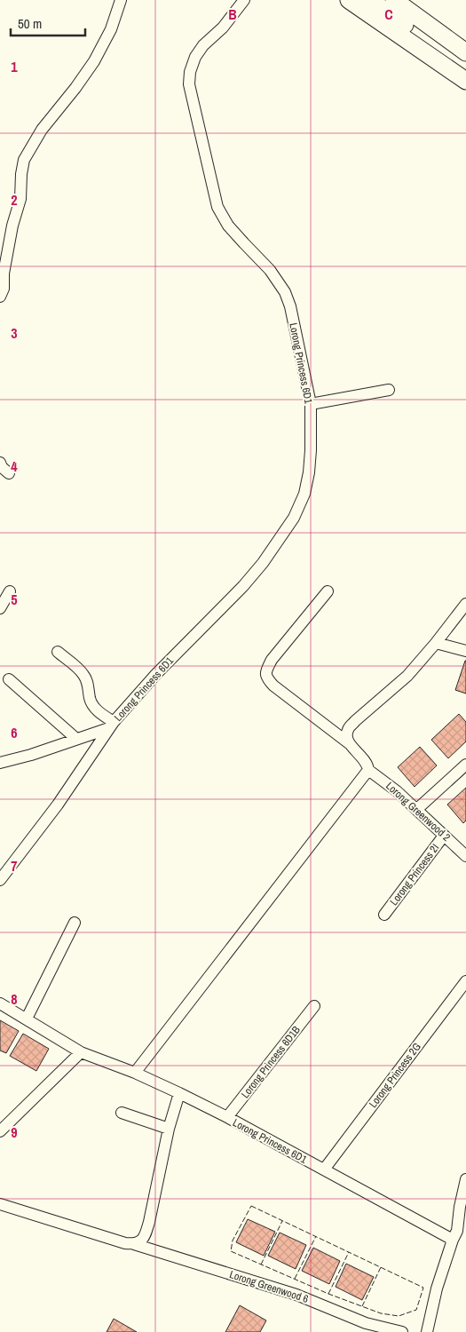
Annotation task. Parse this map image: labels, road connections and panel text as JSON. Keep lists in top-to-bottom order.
{
  "streets": {
    "street": [
      "Lorong Princess 6D1",
      "Lorong Greenwood 2",
      "Lorong Princess 2I",
      "Lorong Princess 6D1B",
      "Lorong Princess 2G",
      "Lorong Greenwood 6"
    ]
  },
  "crossings": [
    ["Lorong Princess 6D1", "Lorong Princess 6D1B"],
    ["Lorong Princess 6D1", "Lorong Princess 2G"],
    ["Lorong Greenwood 2", "Lorong Princess 2I"]
  ],
  "scale_bar": "50 m",
  "grid": {
    "columns": ["B", "C"],
    "rows": [
      "1",
      "2",
      "3",
      "4",
      "5",
      "6",
      "7",
      "8",
      "9"
    ]
  }
}
